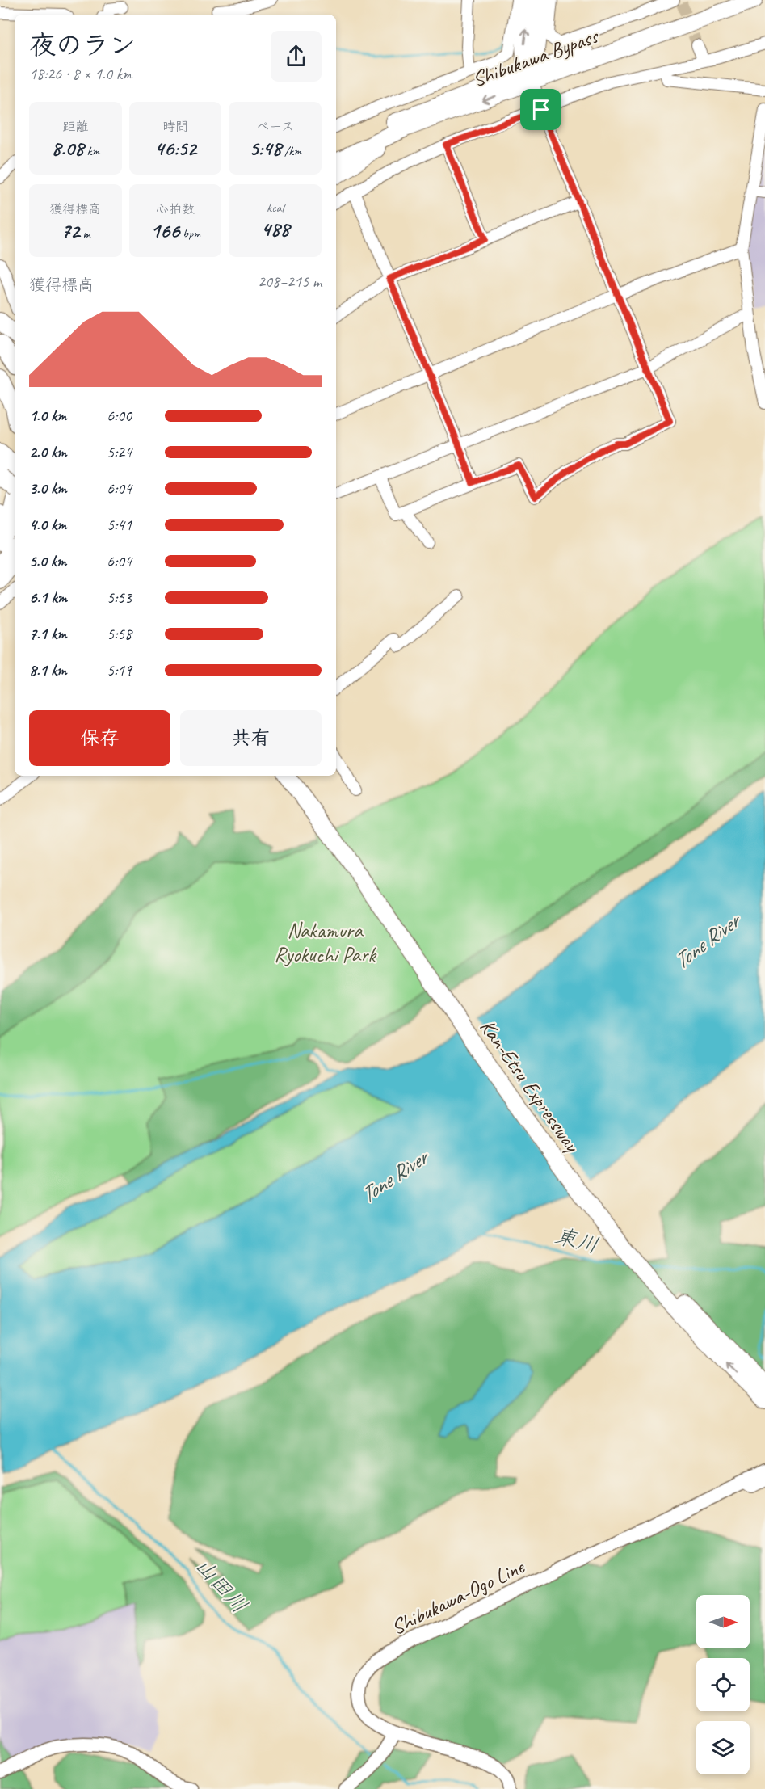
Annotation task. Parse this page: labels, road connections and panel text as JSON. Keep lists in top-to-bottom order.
{
  "streets": {
    "highway": ["Shibukawa Bypass", "Kan-Etsu Expressway"],
    "main road": ["Shibukawa-Ogo Line"]
  },
  "water": ["Tone River", "東川", "山田川"],
  "parks": ["Nakamura Ryokuchi Park"],
  "north": "right",
  "page": {
    "heading": ["夜のラン", "18:26 · 8 × 1.0 km"],
    "stats": [
      ["距離", "8.08 km"],
      ["時間", "46:52"],
      ["ペース", "5:48 /km"],
      ["獲得標高", "72 m"],
      ["心拍数", "166 bpm"],
      ["kcal", "488"]
    ],
    "chart": ["獲得標高", "208–215 m"],
    "list": [
      {
        "name": "1.0 km",
        "note": "6:00"
      },
      {
        "name": "2.0 km",
        "note": "5:24"
      },
      {
        "name": "3.0 km",
        "note": "6:04"
      },
      {
        "name": "4.0 km",
        "note": "5:41"
      },
      {
        "name": "5.0 km",
        "note": "6:04"
      },
      {
        "name": "6.1 km",
        "note": "5:53"
      },
      {
        "name": "7.1 km",
        "note": "5:58"
      },
      {
        "name": "8.1 km",
        "note": "5:19"
      }
    ],
    "buttons": ["保存", "共有"]
  }
}
